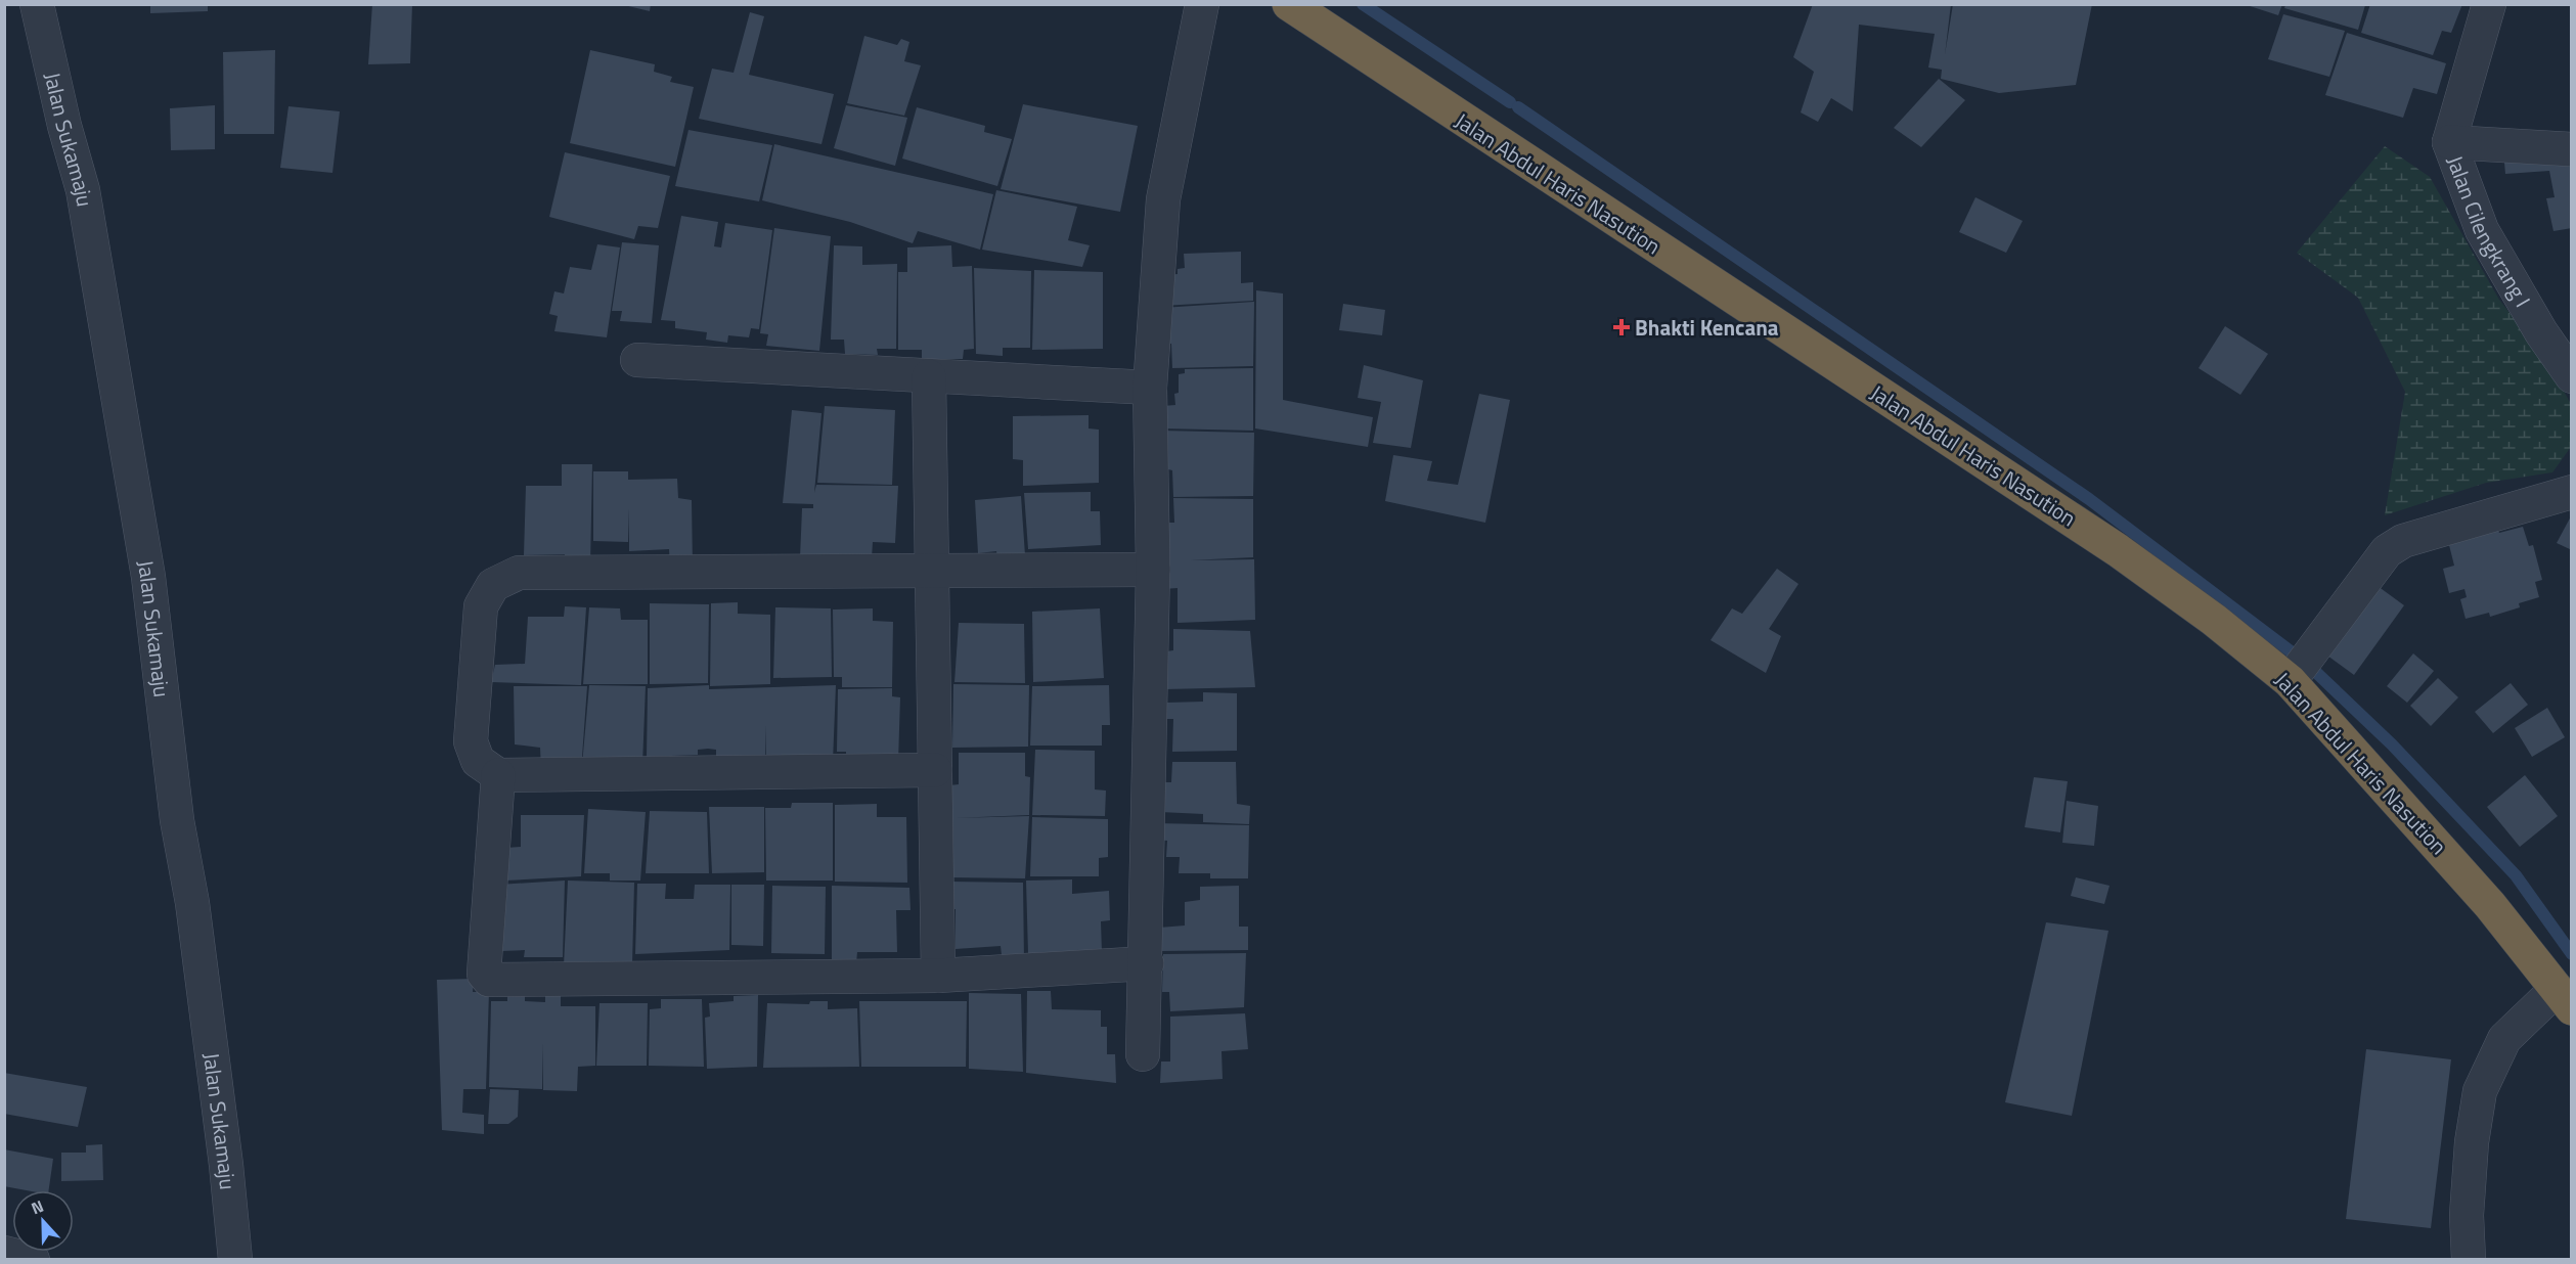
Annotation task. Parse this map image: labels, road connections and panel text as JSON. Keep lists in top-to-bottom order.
{
  "streets": {
    "highway": ["Jalan Abdul Haris Nasution"],
    "street": ["Jalan Sukamaju", "Jalan Cilengkrang I"]
  },
  "places": {
    "health": ["Bhakti Kencana"]
  },
  "north": "top"
}
